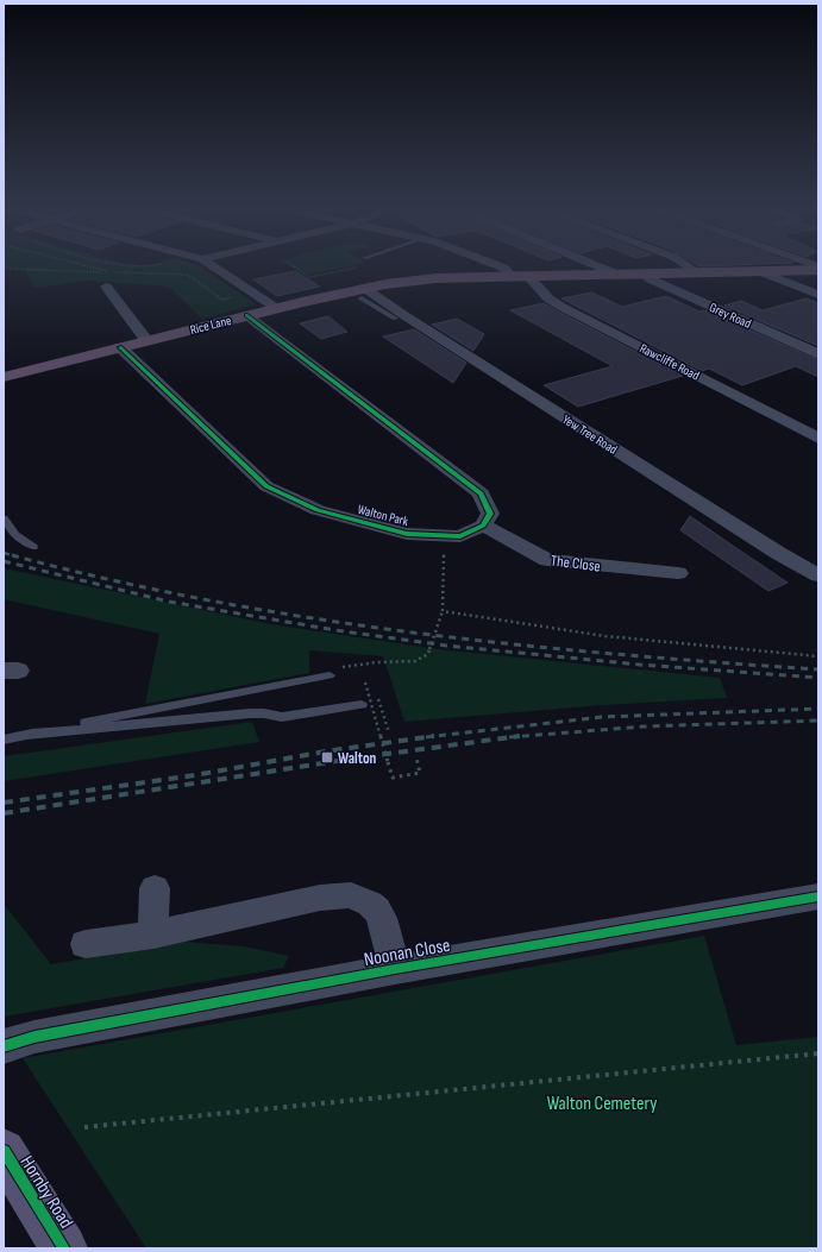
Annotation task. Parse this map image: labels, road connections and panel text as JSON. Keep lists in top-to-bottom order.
{
  "streets": {
    "highway": ["Rice Lane"],
    "main road": ["Hornby Road"],
    "street": [
      "Grey Road",
      "Rawcliffe Road",
      "Yew Tree Road",
      "Walton Park",
      "The Close",
      "Noonan Close"
    ]
  },
  "crossings": [
    ["Grey Road", "Rice Lane"],
    ["Rice Lane", "Rawcliffe Road"],
    ["Rice Lane", "Yew Tree Road"],
    ["Rice Lane", "Walton Park"],
    ["Walton Park", "The Close"]
  ],
  "parks": ["Walton Cemetery"],
  "places": {
    "transit": ["Walton"]
  }
}
